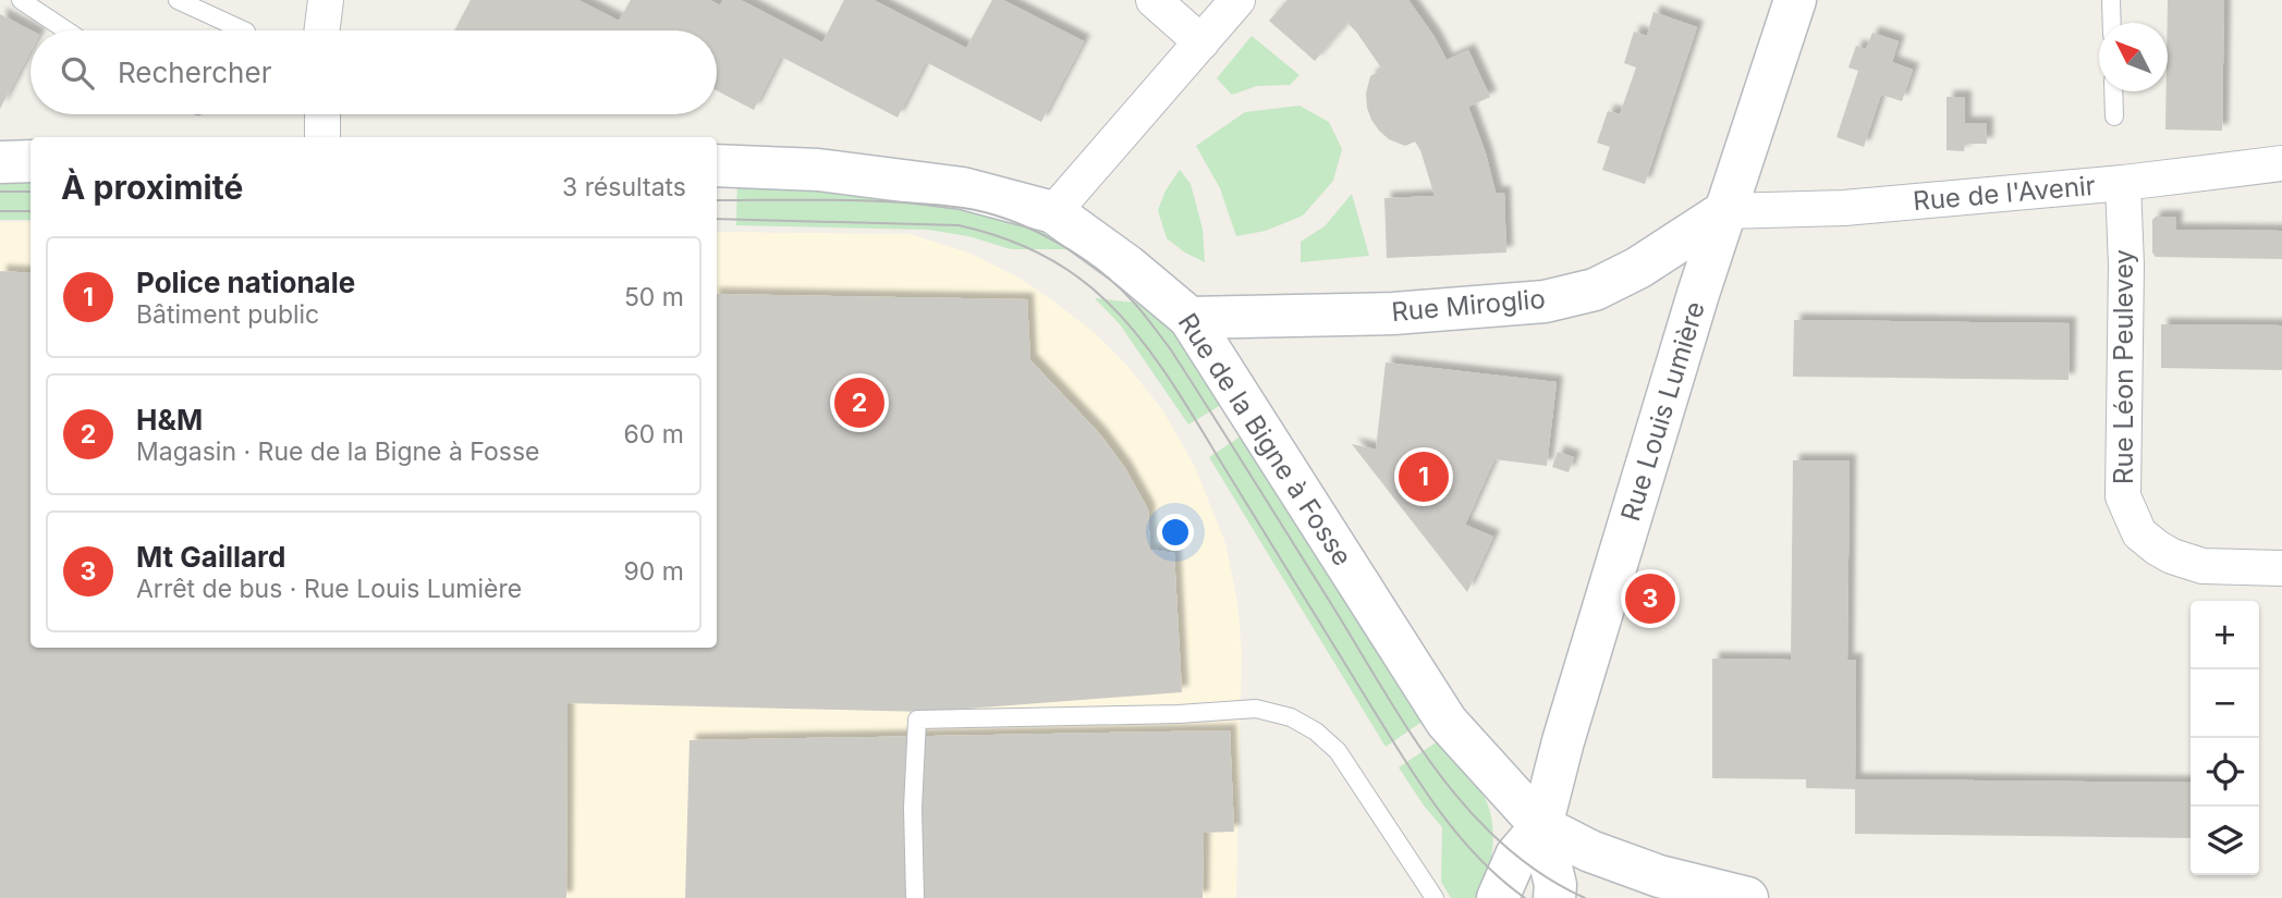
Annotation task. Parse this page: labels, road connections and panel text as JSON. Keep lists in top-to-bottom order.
{
  "streets": {
    "street": [
      "Rue de l'Avenir",
      "Rue Miroglio",
      "Rue Léon Peulevey",
      "Rue Louis Lumière",
      "Rue de la Bigne à Fosse"
    ]
  },
  "crossings": [
    ["Rue de l'Avenir", "Rue Miroglio"],
    ["Rue de l'Avenir", "Rue Léon Peulevey"],
    ["Rue de l'Avenir", "Rue Louis Lumière"],
    ["Rue Miroglio", "Rue Louis Lumière"],
    ["Rue Miroglio", "Rue de la Bigne à Fosse"],
    ["Rue Louis Lumière", "Rue de la Bigne à Fosse"]
  ],
  "north": "top left",
  "page": {
    "search": "Rechercher",
    "heading": ["À proximité", "3 résultats"],
    "list": [
      {
        "mark": "1",
        "name": "Police nationale",
        "note": "Bâtiment public",
        "value": "50 m"
      },
      {
        "mark": "2",
        "name": "H&M",
        "note": "Magasin · Rue de la Bigne à Fosse",
        "value": "60 m"
      },
      {
        "mark": "3",
        "name": "Mt Gaillard",
        "note": "Arrêt de bus · Rue Louis Lumière",
        "value": "90 m"
      }
    ],
    "pins": ["2", "1", "3"],
    "map_buttons": ["+", "−"]
  }
}
